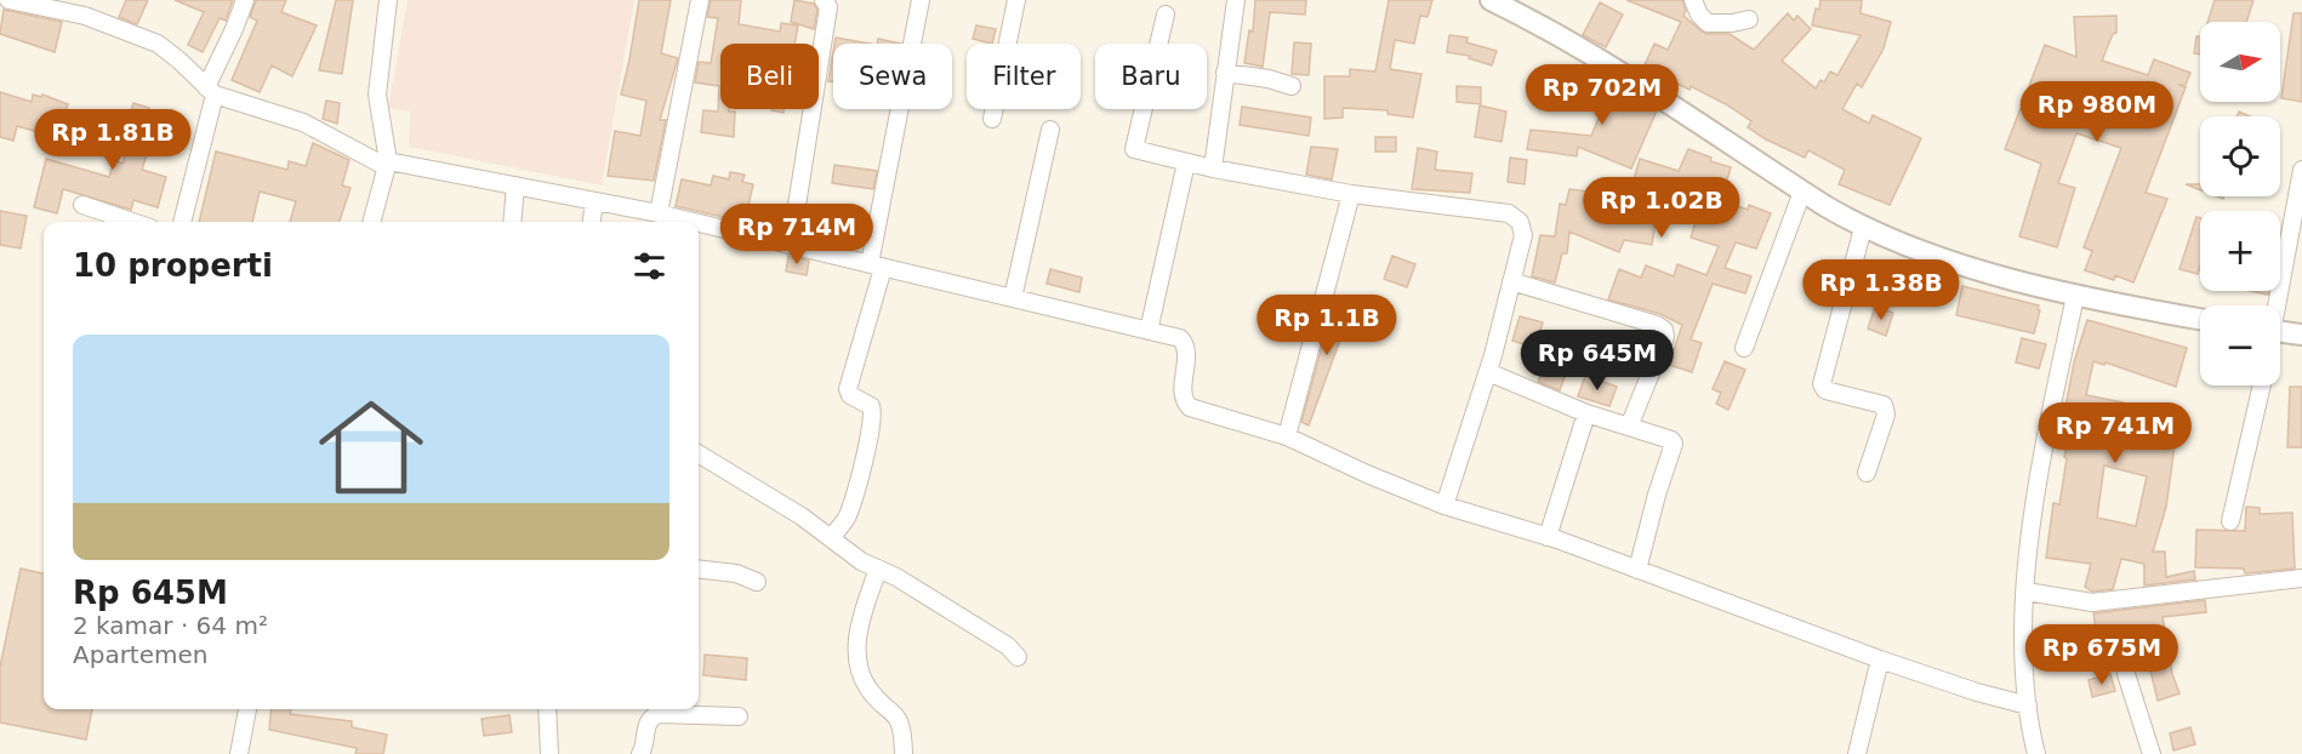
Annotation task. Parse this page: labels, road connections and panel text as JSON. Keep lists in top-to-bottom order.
{
  "north": "right",
  "page": {
    "map_buttons": ["+", "−"],
    "chip": [
      "Beli",
      "Sewa",
      "Filter",
      "Baru"
    ],
    "price": [
      "Rp 702M",
      "Rp 980M",
      "Rp 1.81B",
      "Rp 1.02B",
      "Rp 714M",
      "Rp 1.38B",
      "Rp 1.1B",
      "Rp 645M",
      "Rp 741M",
      "Rp 675M"
    ],
    "heading": "10 properti",
    "list": [
      {
        "name": "Rp 645M",
        "note": "2 kamar · 64 m² · Apartemen"
      }
    ]
  }
}
